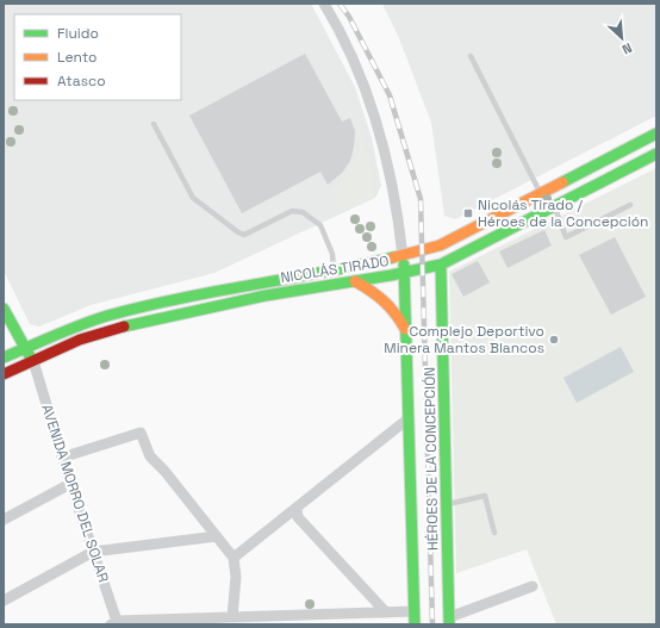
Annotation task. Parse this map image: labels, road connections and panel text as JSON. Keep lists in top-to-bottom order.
{
  "streets": {
    "main road": ["NICOLÁS TIRADO", "HÉROES DE LA CONCEPCIÓN"],
    "street": ["AVENIDA MORRO DEL SOLAR"]
  },
  "crossings": [
    ["NICOLÁS TIRADO", "HÉROES DE LA CONCEPCIÓN"],
    ["NICOLÁS TIRADO", "AVENIDA MORRO DEL SOLAR"]
  ],
  "places": {
    "transit": ["Nicolás Tirado / Héroes de la Concepción"],
    "other": ["Complejo Deportivo Minera Mantos Blancos"]
  },
  "legend": ["Fluido", "Lento", "Atasco"],
  "north": "bottom right"
}
